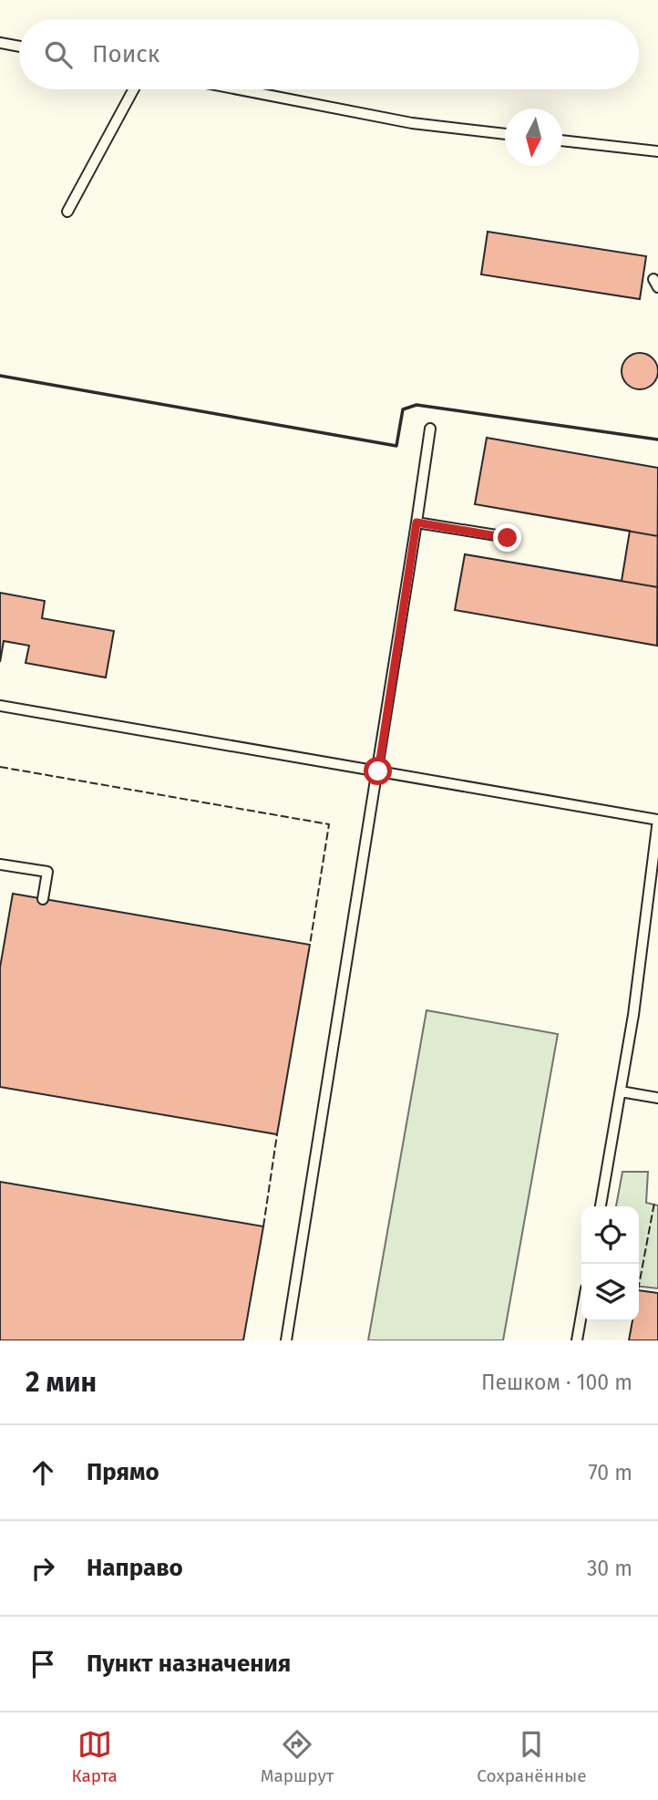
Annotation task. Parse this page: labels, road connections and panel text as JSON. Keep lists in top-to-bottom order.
{
  "north": "bottom",
  "page": {
    "search": "Поиск",
    "heading": ["2 мин", "Пешком · 100 m"],
    "list": [
      ["Прямо", "70 m"],
      ["Направо", "30 m"],
      "Пункт назначения"
    ],
    "nav": ["Карта", "Маршрут", "Сохранённые"]
  }
}
